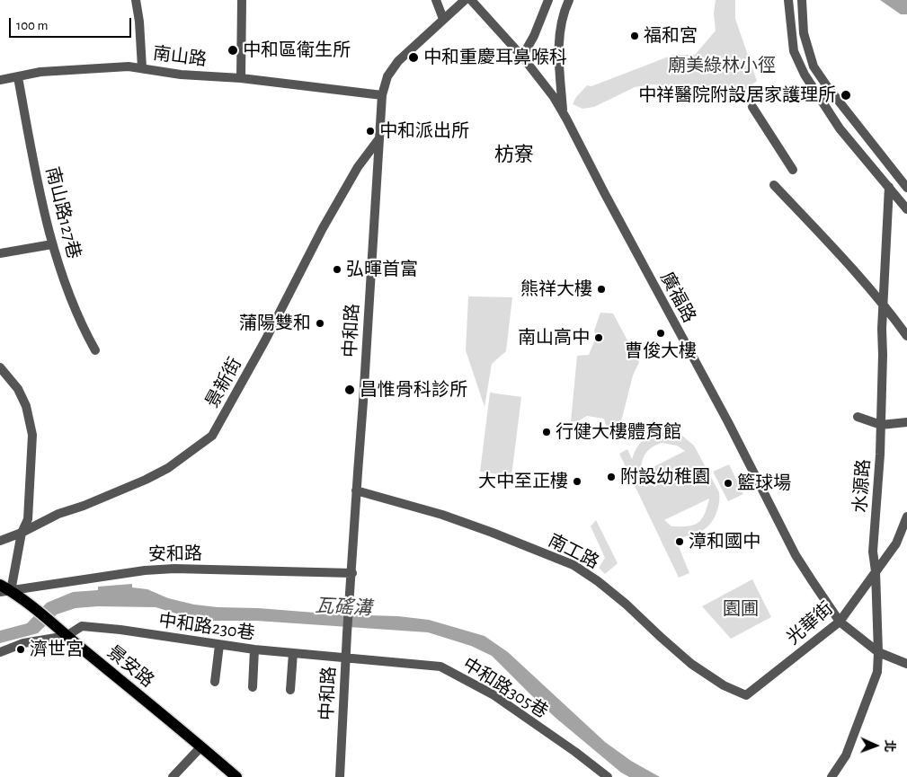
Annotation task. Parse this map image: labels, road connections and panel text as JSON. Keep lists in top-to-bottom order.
{
  "streets": {
    "main road": ["景安路"],
    "street": [
      "南山路",
      "南山路127巷",
      "廣福路",
      "中和路",
      "景新街",
      "水源路",
      "南工路",
      "安和路",
      "光華街",
      "中和路230巷",
      "中和路305巷"
    ]
  },
  "crossings": [
    ["南山路", "南山路127巷"],
    ["南山路", "中和路"],
    ["廣福路", "水源路"],
    ["廣福路", "光華街"],
    ["中和路", "景新街"],
    ["中和路", "南工路"],
    ["中和路", "安和路"],
    ["中和路", "中和路230巷"],
    ["中和路", "中和路305巷"],
    ["水源路", "光華街"],
    ["南工路", "光華街"],
    ["安和路", "景安路"],
    ["中和路230巷", "景安路"],
    ["中和路230巷", "中和路305巷"]
  ],
  "districts": ["枋寮"],
  "water": ["瓦磘溝"],
  "parks": ["廟美綠林小徑", "園圃"],
  "places": [
    "福和宮",
    "中和區衛生所",
    "中和重慶耳鼻喉科",
    "中祥醫院附設居家護理所",
    "中和派出所",
    "弘暉首富",
    "熊祥大樓",
    "蒲陽雙和",
    "曹俊大樓",
    "南山高中",
    "昌惟骨科診所",
    "行健大樓體育館",
    "附設幼稚園",
    "大中至正樓",
    "籃球場",
    "漳和國中",
    "濟世宮"
  ],
  "scale_bar": "100 m",
  "north": "right"
}
